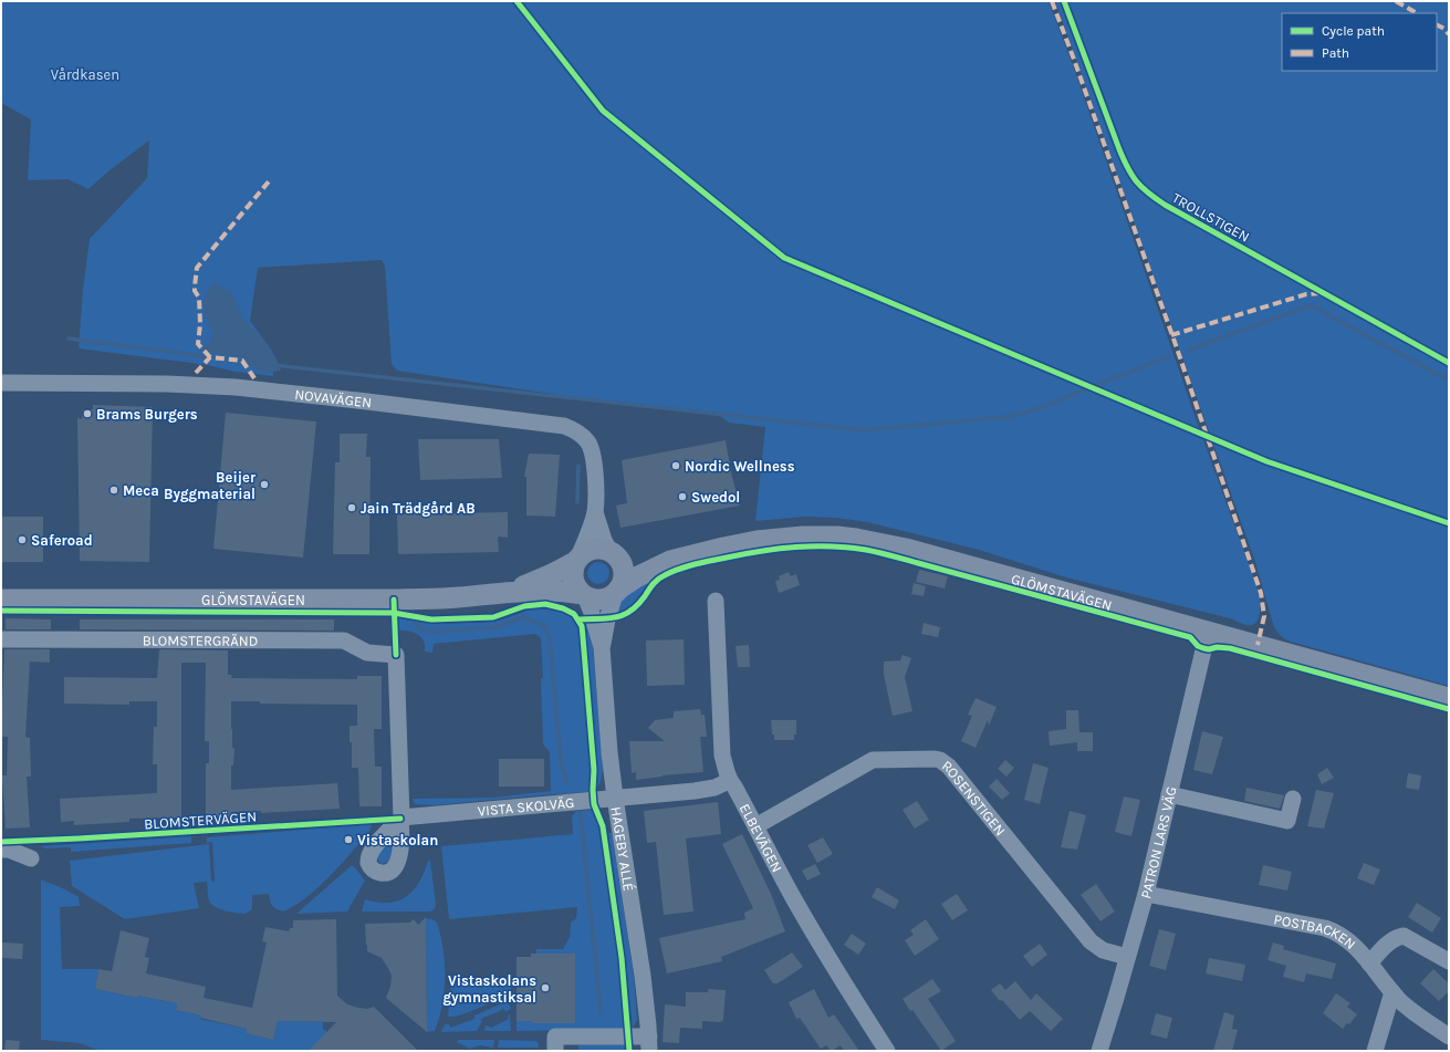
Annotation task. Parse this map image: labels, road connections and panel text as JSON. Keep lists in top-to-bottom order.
{
  "streets": {
    "main road": ["GLÖMSTAVÄGEN"],
    "street": [
      "NOVAVÄGEN",
      "BLOMSTERGRÄND",
      "ROSENSTIGEN",
      "VISTA SKOLVÄG",
      "ELBEVÄGEN",
      "PATRON LARS VÄG",
      "HAGEBY ALLÉ",
      "POSTBACKEN"
    ],
    "cycle path": ["TROLLSTIGEN", "BLOMSTERVÄGEN"]
  },
  "crossings": [
    ["NOVAVÄGEN", "GLÖMSTAVÄGEN"],
    ["NOVAVÄGEN", "HAGEBY ALLÉ"],
    ["GLÖMSTAVÄGEN", "PATRON LARS VÄG"],
    ["GLÖMSTAVÄGEN", "HAGEBY ALLÉ"],
    ["BLOMSTERGRÄND", "VISTA SKOLVÄG"],
    ["ROSENSTIGEN", "ELBEVÄGEN"],
    ["ROSENSTIGEN", "PATRON LARS VÄG"],
    ["VISTA SKOLVÄG", "ELBEVÄGEN"],
    ["VISTA SKOLVÄG", "HAGEBY ALLÉ"],
    ["PATRON LARS VÄG", "POSTBACKEN"]
  ],
  "parks": ["Vårdkasen"],
  "places": [
    "Brams Burgers",
    "Nordic Wellness",
    "Beijer Byggmaterial",
    "Meca",
    "Swedol",
    "Jain Trädgård AB",
    "Saferoad",
    "Vistaskolan",
    "Vistaskolans gymnastiksal"
  ],
  "legend": ["Cycle path", "Path"]
}
